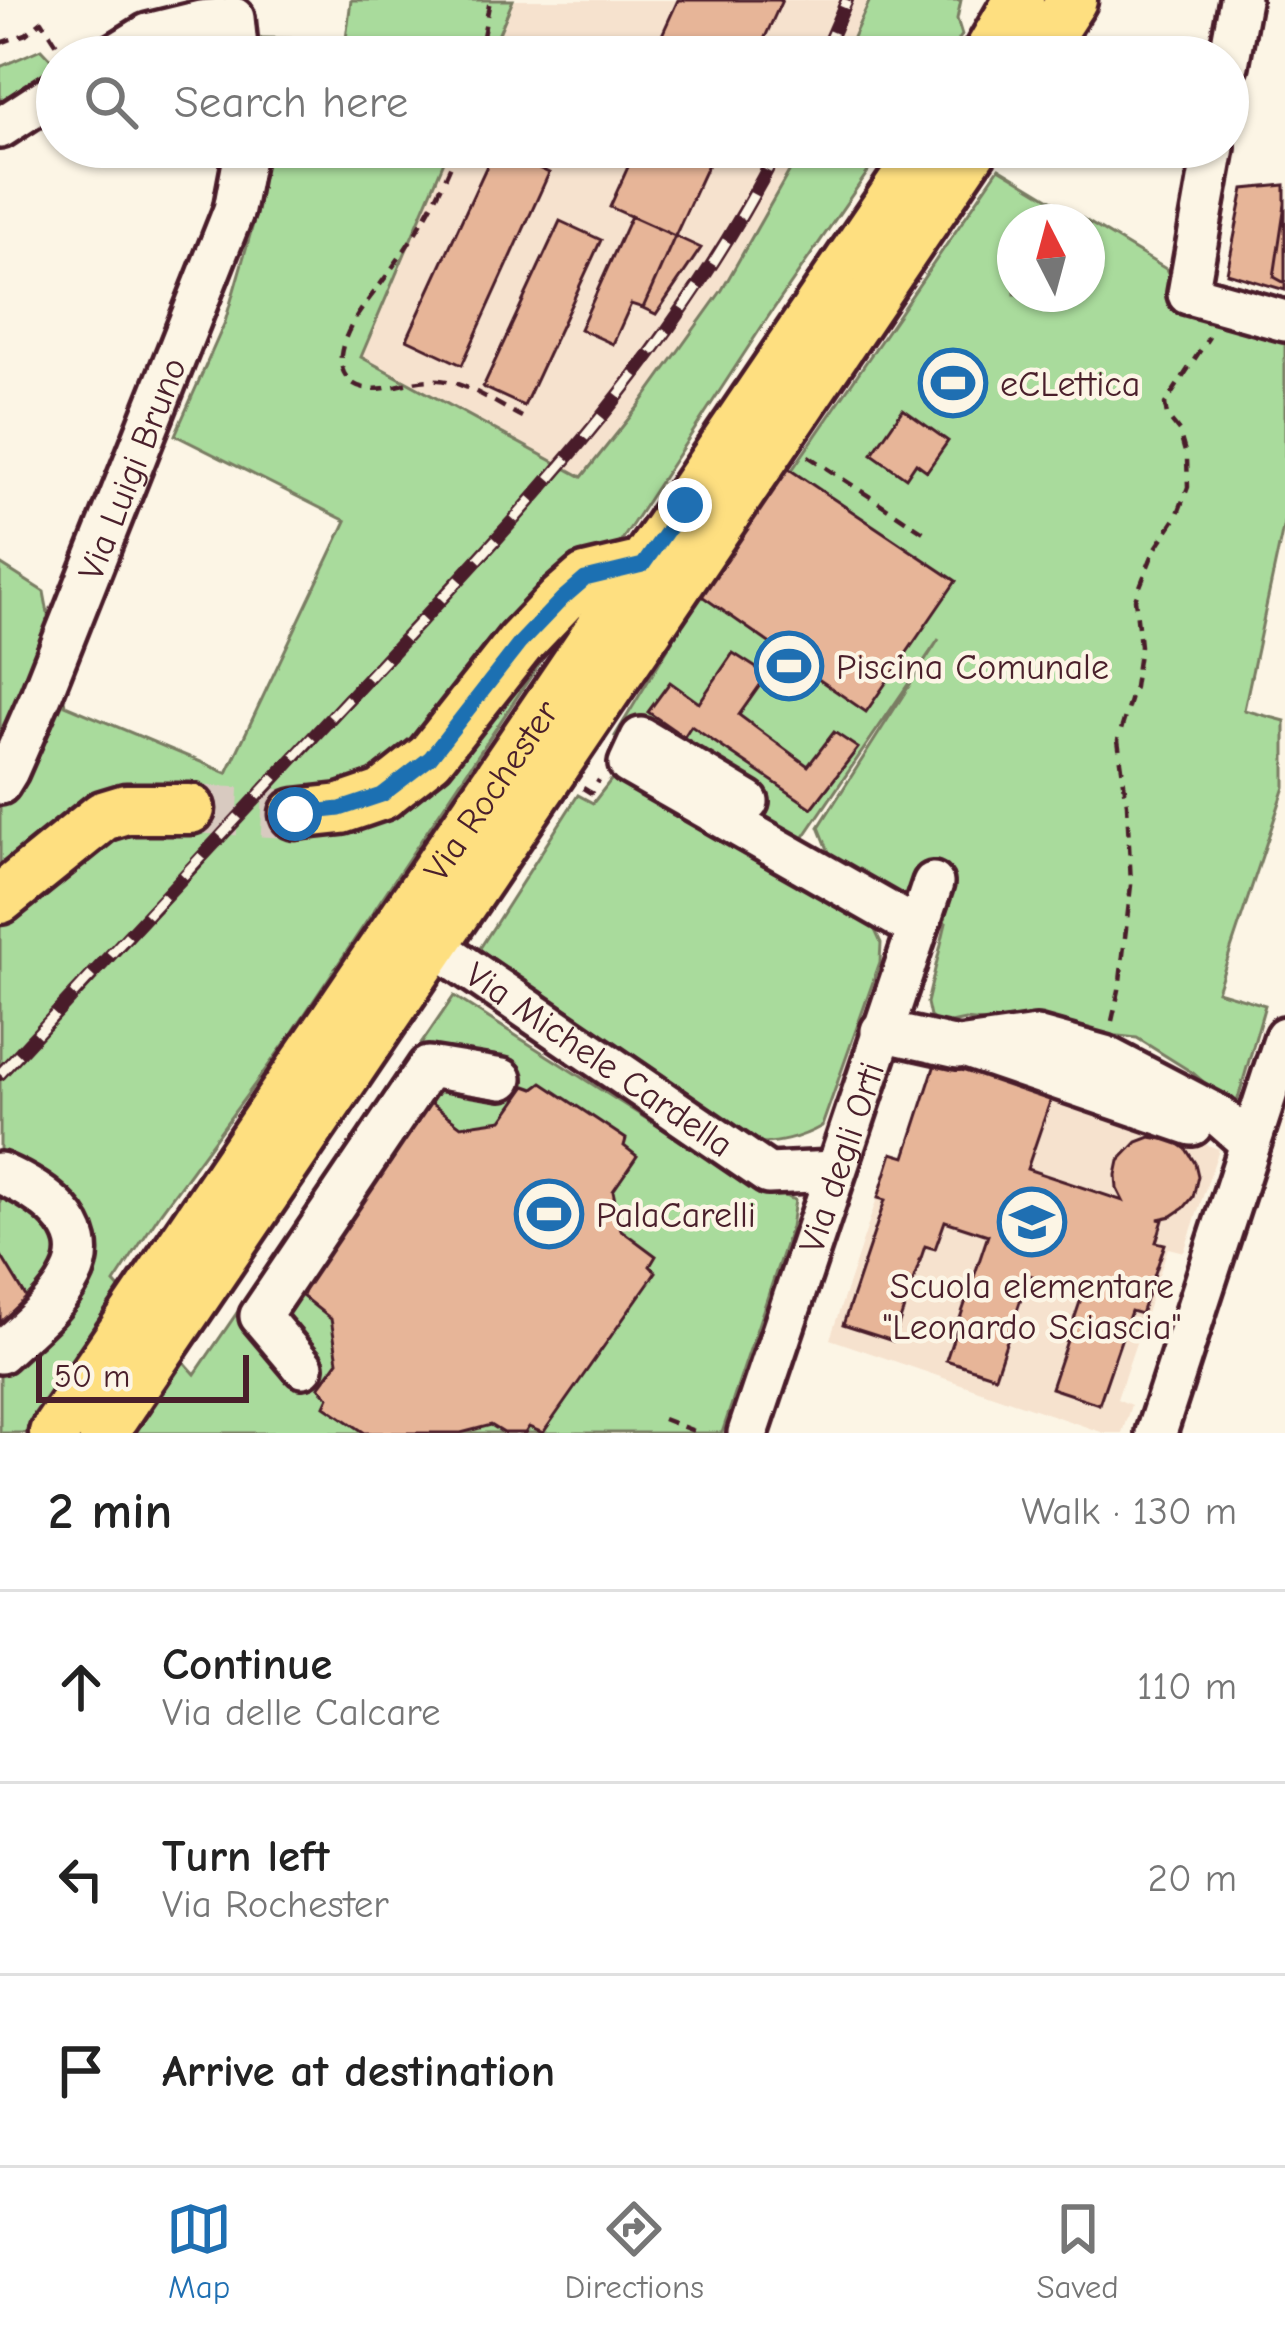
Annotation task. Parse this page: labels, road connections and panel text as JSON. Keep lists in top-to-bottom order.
{
  "streets": {
    "main road": ["Via Rochester"],
    "street": ["Via Luigi Bruno", "Via Michele Cardella", "Via degli Orti"]
  },
  "crossings": [
    ["Via Rochester", "Via Michele Cardella"],
    ["Via Michele Cardella", "Via degli Orti"]
  ],
  "places": {
    "sports": ["eCLettica", "Piscina Comunale", "PalaCarelli"],
    "school or university": ["Scuola elementare \"Leonardo Sciascia\""]
  },
  "scale_bar": "50 m",
  "north": "top",
  "page": {
    "search": "Search here",
    "scale": "50 m",
    "heading": ["2 min", "Walk · 130 m"],
    "list": [
      ["Continue", "Via delle Calcare", "110 m"],
      ["Turn left", "Via Rochester", "20 m"],
      "Arrive at destination"
    ],
    "nav": ["Map", "Directions", "Saved"]
  }
}
